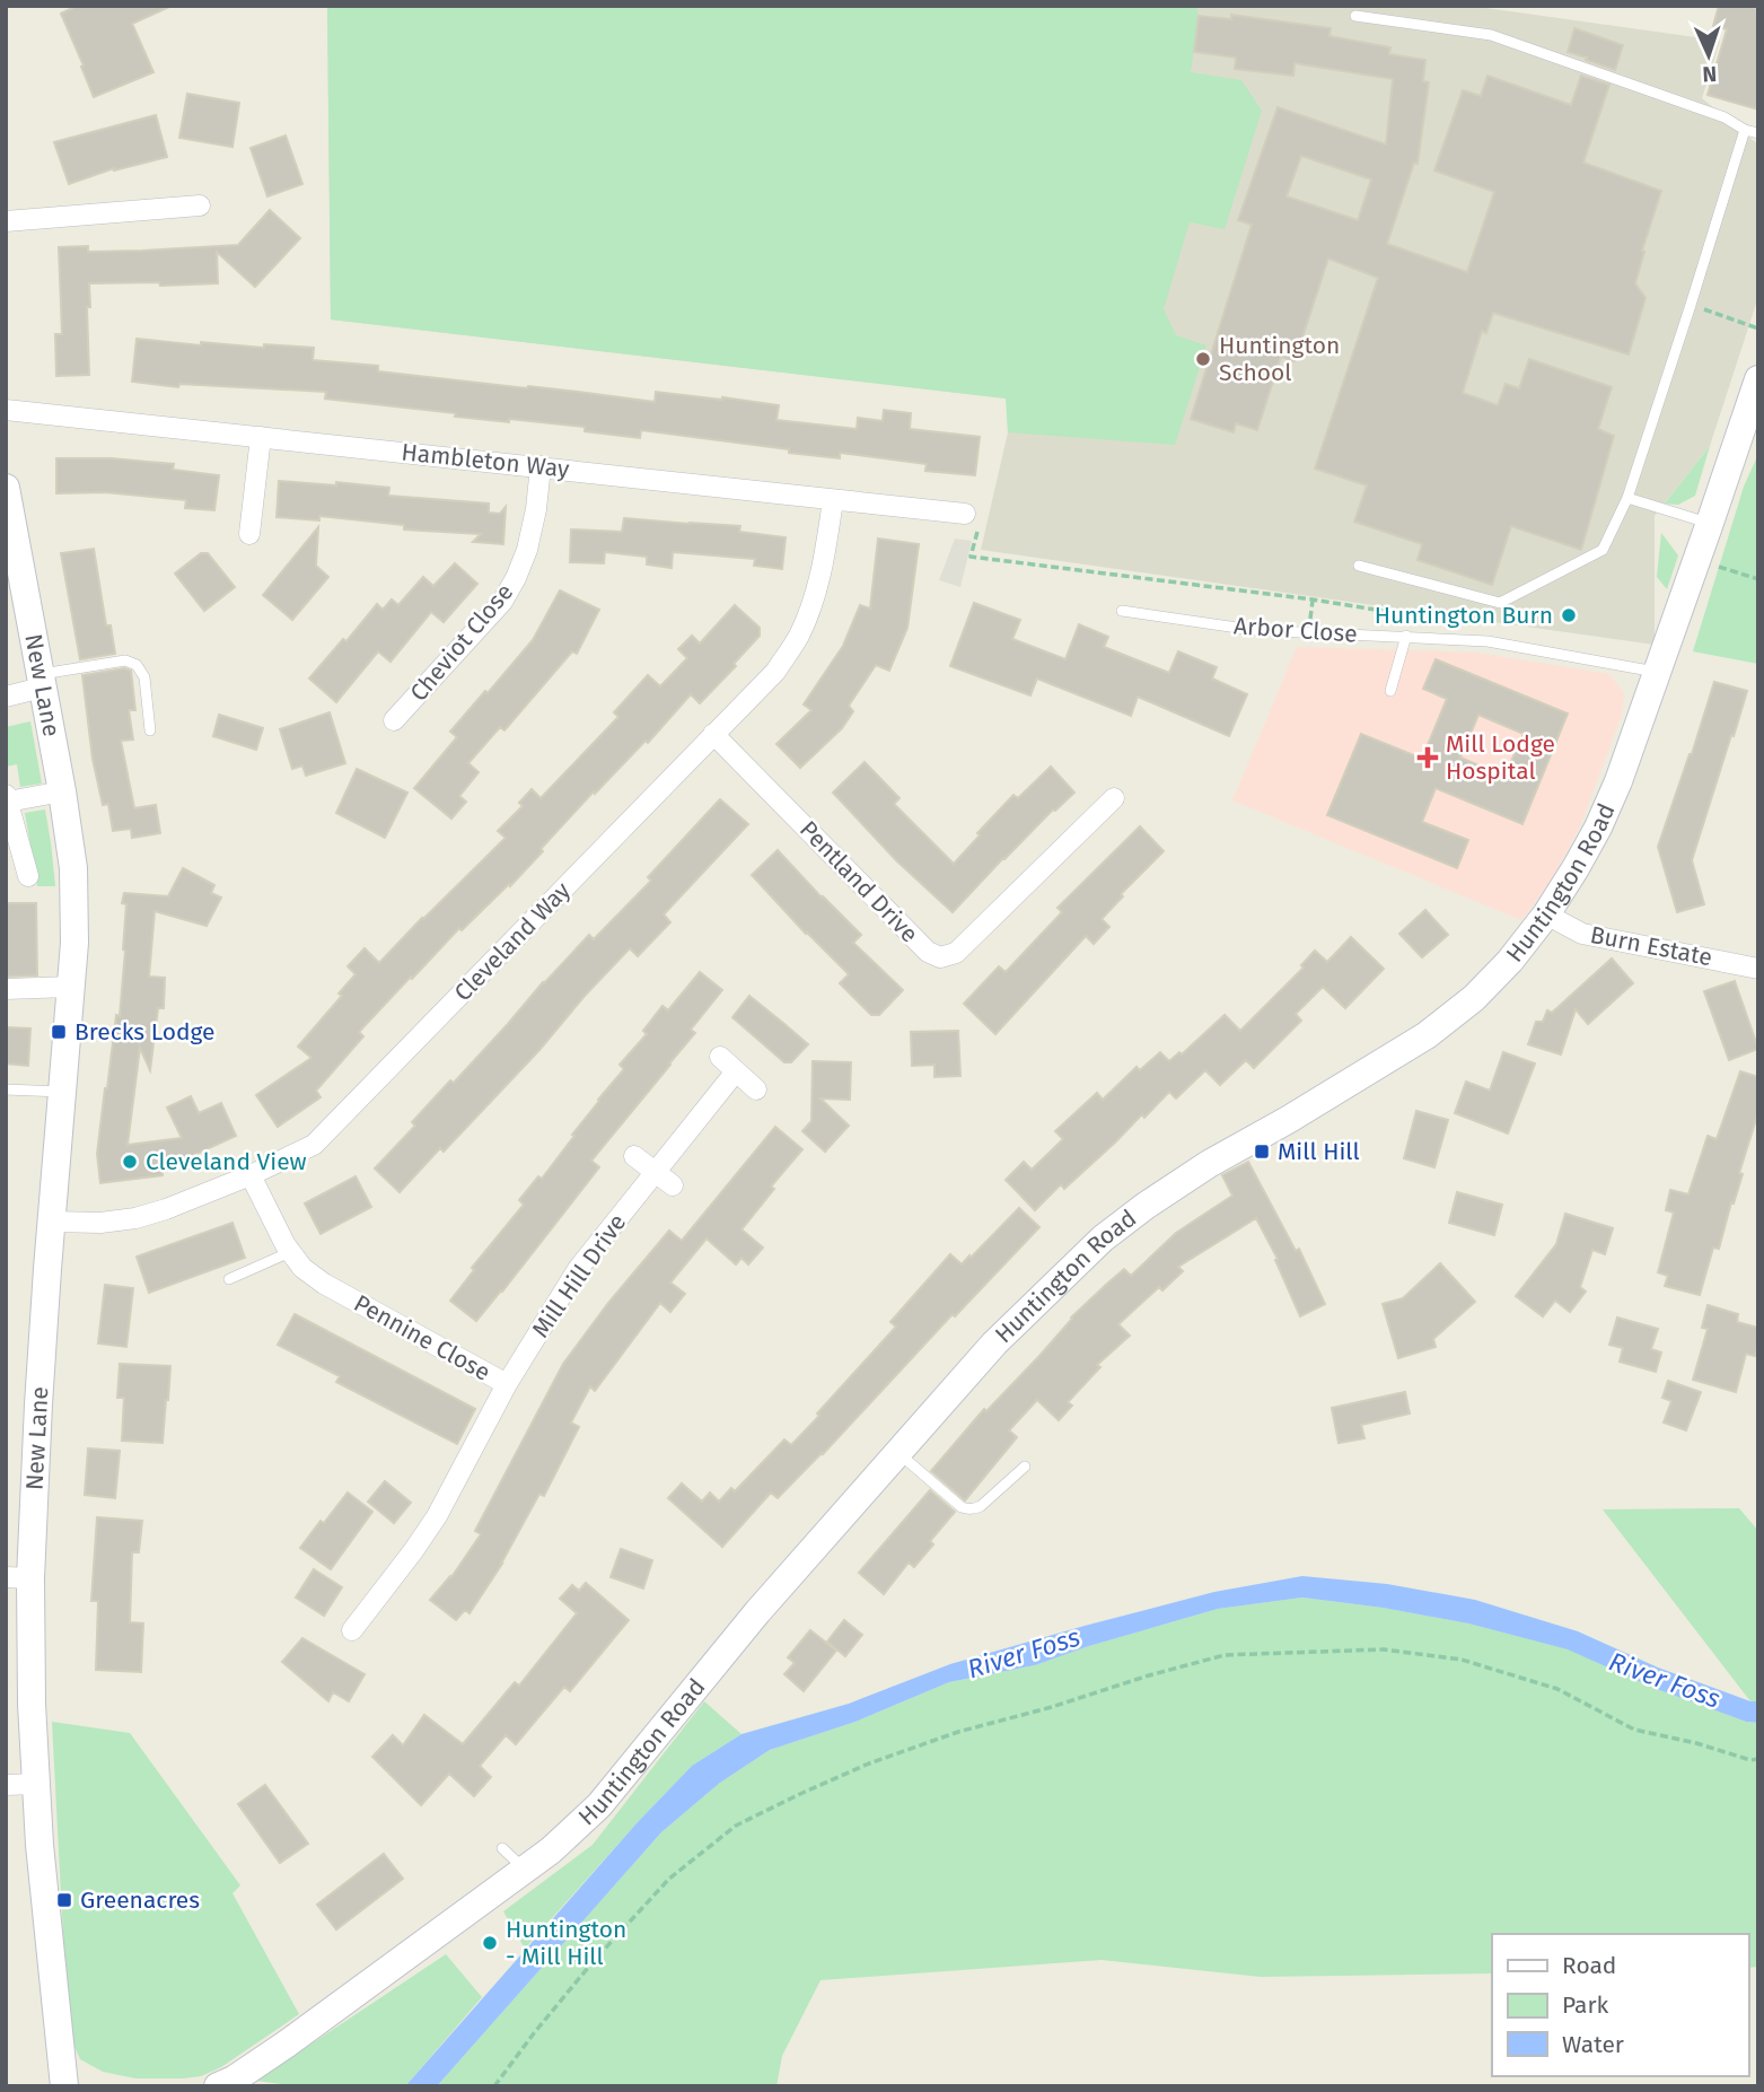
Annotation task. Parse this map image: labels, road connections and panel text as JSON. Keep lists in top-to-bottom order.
{
  "streets": {
    "street": [
      "Hambleton Way",
      "Cheviot Close",
      "New Lane",
      "Huntington Road",
      "Pentland Drive",
      "Cleveland Way",
      "Burn Estate",
      "Mill Hill Drive",
      "Pennine Close"
    ],
    "lane": ["Arbor Close"]
  },
  "crossings": [
    ["Hambleton Way", "Cheviot Close"],
    ["Hambleton Way", "Cleveland Way"],
    ["Arbor Close", "Huntington Road"],
    ["New Lane", "Cleveland Way"],
    ["Huntington Road", "Burn Estate"],
    ["Pentland Drive", "Cleveland Way"],
    ["Cleveland Way", "Pennine Close"],
    ["Mill Hill Drive", "Pennine Close"]
  ],
  "water": ["River Foss"],
  "places": {
    "other": [
      "Huntington School",
      "Huntington Burn",
      "Cleveland View",
      "Huntington - Mill Hill"
    ],
    "health": ["Mill Lodge Hospital"],
    "transit": ["Brecks Lodge", "Mill Hill", "Greenacres"]
  },
  "legend": ["Road", "Park", "Water"],
  "north": "bottom"
}
